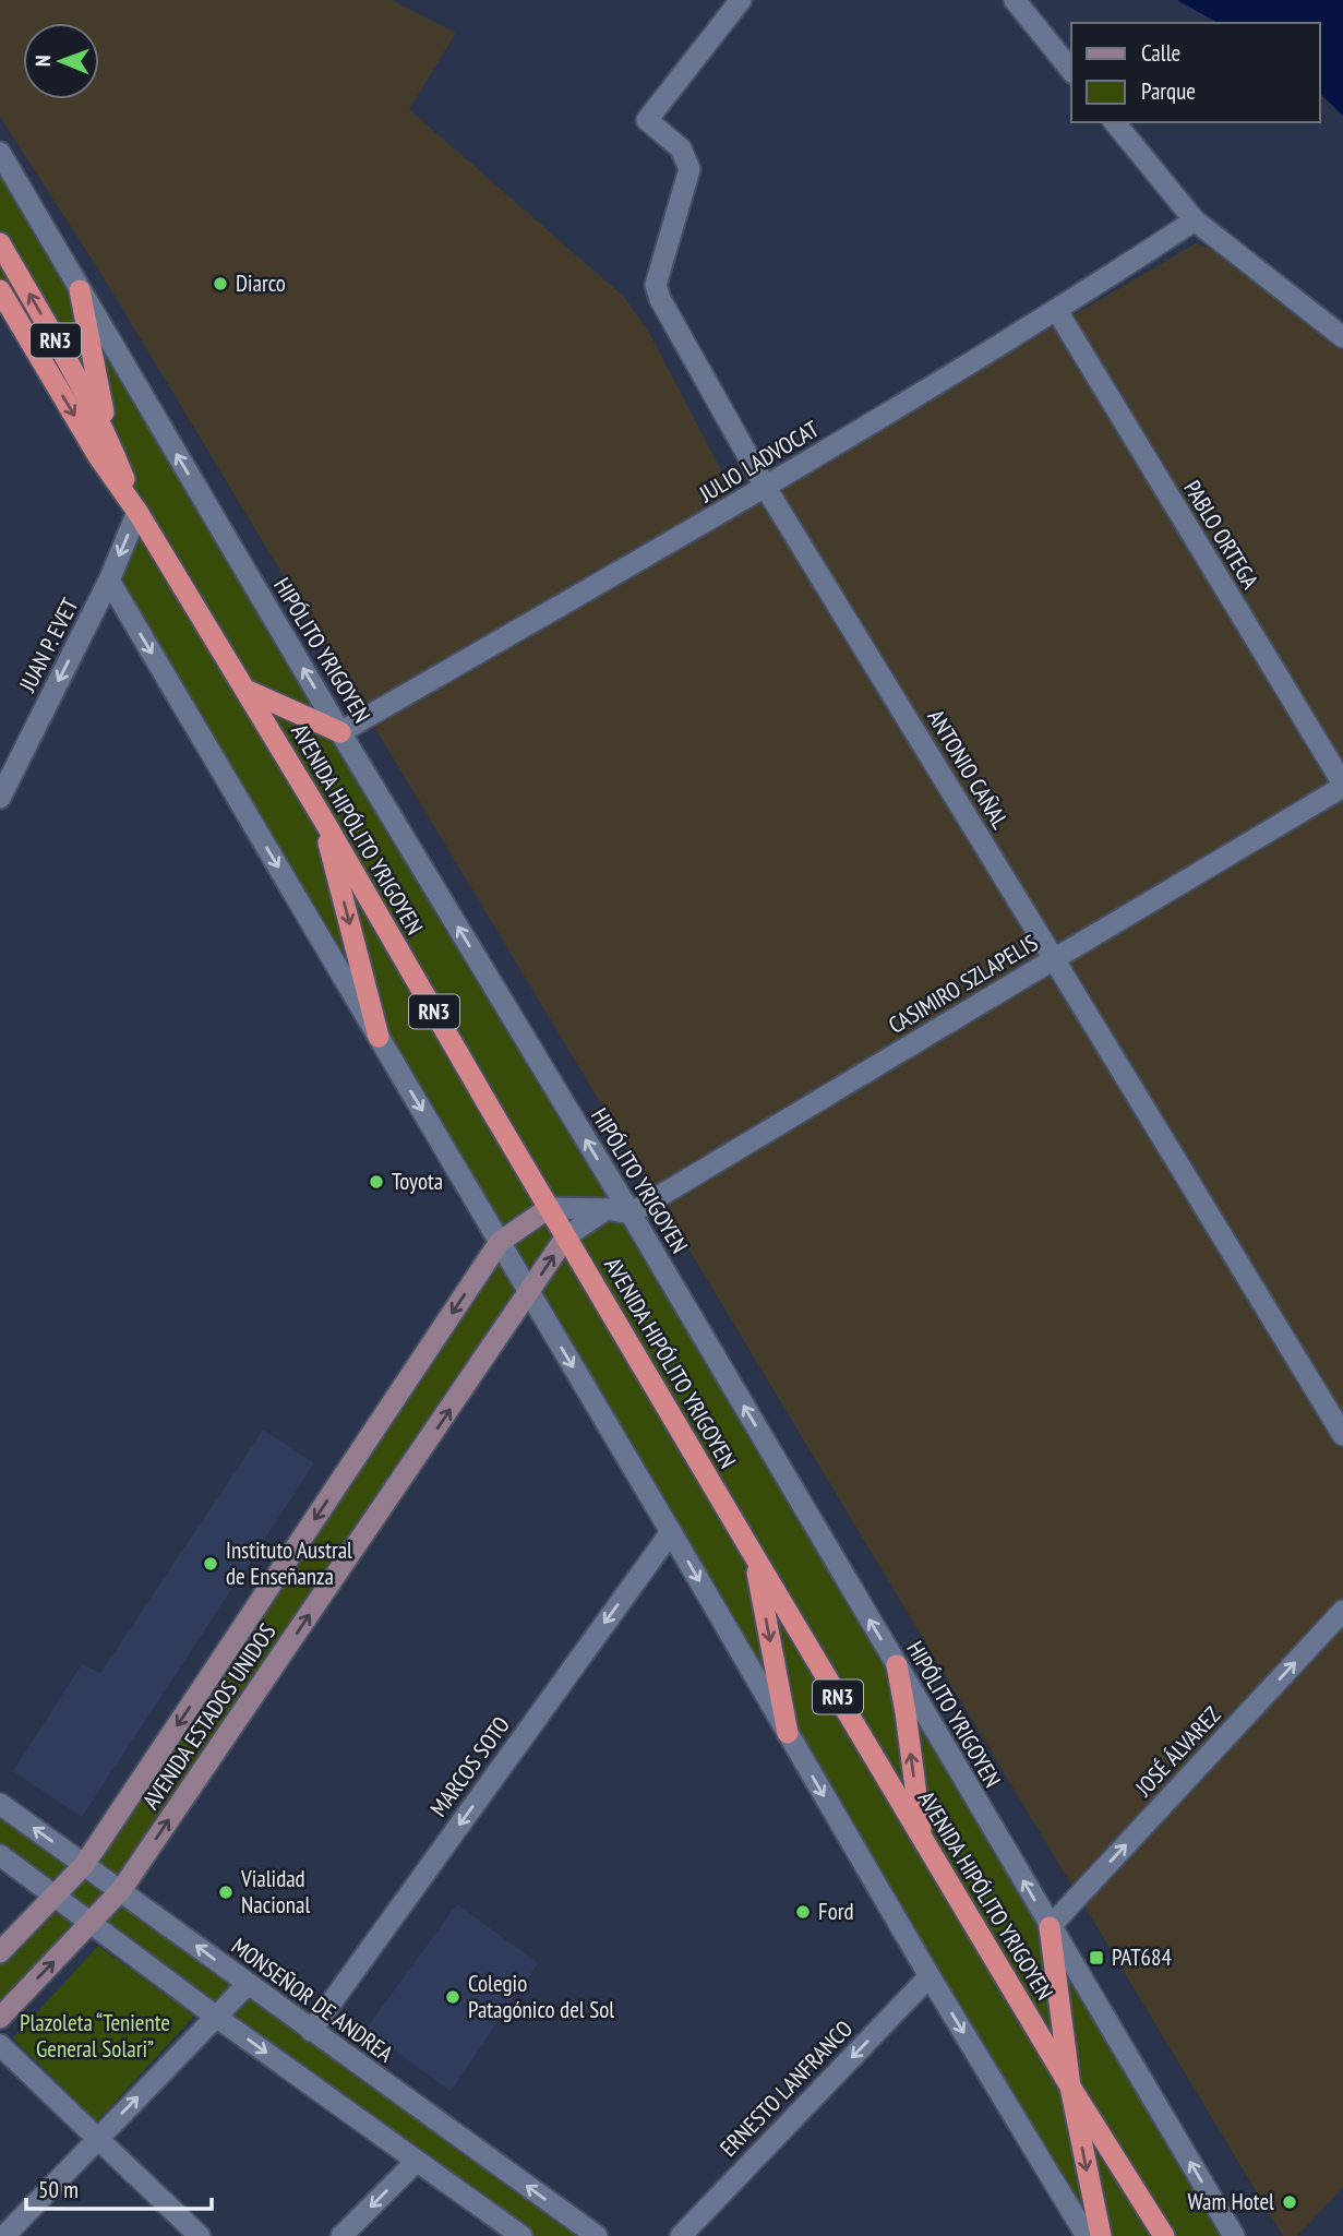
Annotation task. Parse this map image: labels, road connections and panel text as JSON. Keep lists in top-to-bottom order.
{
  "streets": {
    "highway": ["RN3", "AVENIDA HIPÓLITO YRIGOYEN"],
    "main road": ["AVENIDA ESTADOS UNIDOS"],
    "street": [
      "JULIO LADVOCAT",
      "PABLO ORTEGA",
      "JUAN P. EVET",
      "HIPÓLITO YRIGOYEN",
      "ANTONIO CAÑAL",
      "CASIMIRO SZLAPELIS",
      "JOSÉ ÁLVAREZ",
      "MARCOS SOTO",
      "MONSEÑOR DE ANDREA",
      "ERNESTO LANFRANCO"
    ]
  },
  "crossings": [
    ["JULIO LADVOCAT", "PABLO ORTEGA"],
    ["JULIO LADVOCAT", "HIPÓLITO YRIGOYEN"],
    ["JULIO LADVOCAT", "ANTONIO CAÑAL"],
    ["PABLO ORTEGA", "CASIMIRO SZLAPELIS"],
    ["JUAN P. EVET", "AVENIDA HIPÓLITO YRIGOYEN"],
    ["HIPÓLITO YRIGOYEN", "CASIMIRO SZLAPELIS"],
    ["HIPÓLITO YRIGOYEN", "JOSÉ ÁLVAREZ"],
    ["ANTONIO CAÑAL", "CASIMIRO SZLAPELIS"],
    ["AVENIDA HIPÓLITO YRIGOYEN", "AVENIDA ESTADOS UNIDOS"],
    ["AVENIDA ESTADOS UNIDOS", "MONSEÑOR DE ANDREA"],
    ["MARCOS SOTO", "MONSEÑOR DE ANDREA"]
  ],
  "one_way": [
    "JUAN P. EVET",
    "JOSÉ ÁLVAREZ",
    "MARCOS SOTO",
    "ERNESTO LANFRANCO"
  ],
  "parks": ["Plazoleta “Teniente General Solari”"],
  "places": {
    "other": [
      "Diarco",
      "Toyota",
      "Instituto Austral de Enseñanza",
      "Vialidad Nacional",
      "Ford",
      "Colegio Patagónico del Sol",
      "Wam Hotel"
    ],
    "transit": ["PAT684"]
  },
  "legend": ["Calle", "Parque"],
  "scale_bar": "50 m",
  "north": "left"
}
